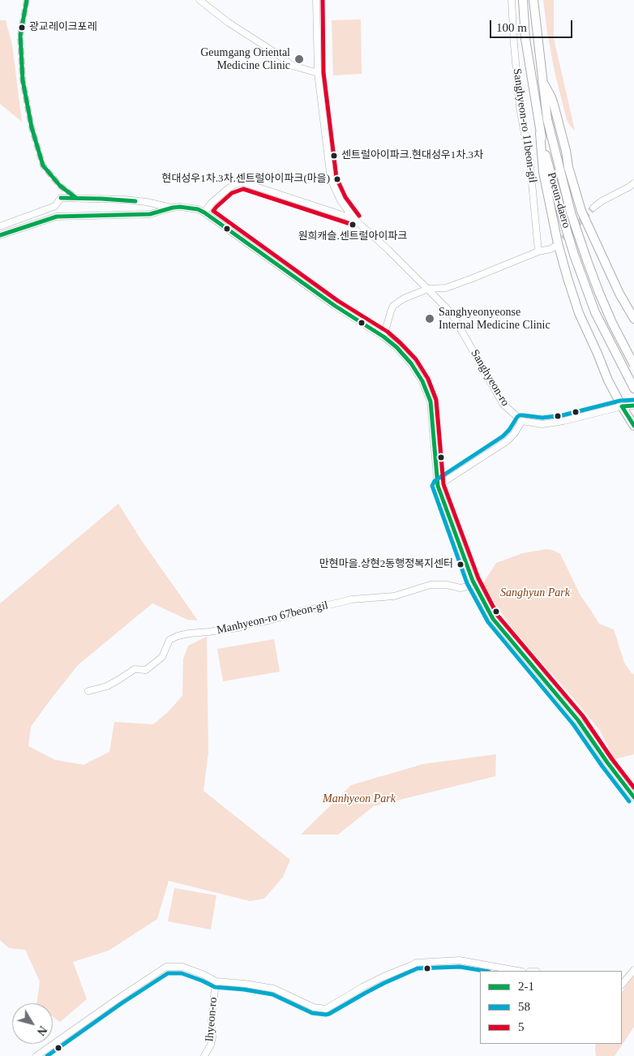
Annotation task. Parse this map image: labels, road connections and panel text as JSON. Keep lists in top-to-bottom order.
{
  "streets": {
    "main road": ["Poeun-daero"],
    "street": [
      "Sanghyeon-ro 11beon-gil",
      "Sanghyeon-ro",
      "Manhyeon-ro 67beon-gil",
      "Ihyeon-ro"
    ]
  },
  "parks": ["Sanghyun Park", "Manhyeon Park"],
  "places": [
    "광교레이크포레",
    "Geumgang Oriental Medicine Clinic",
    "센트럴아이파크.현대성우1차.3차",
    "현대성우1차.3차.센트럴아이파크(마을)",
    "원희캐슬.센트럴아이파크",
    "Sanghyeonyeonse Internal Medicine Clinic",
    "만현마을.상현2동행정복지센터"
  ],
  "lines": ["transit line 2-1", "transit line 5", "transit line 58"],
  "legend": ["2-1", "58", "5"],
  "scale_bar": "100 m",
  "north": "bottom right"
}
